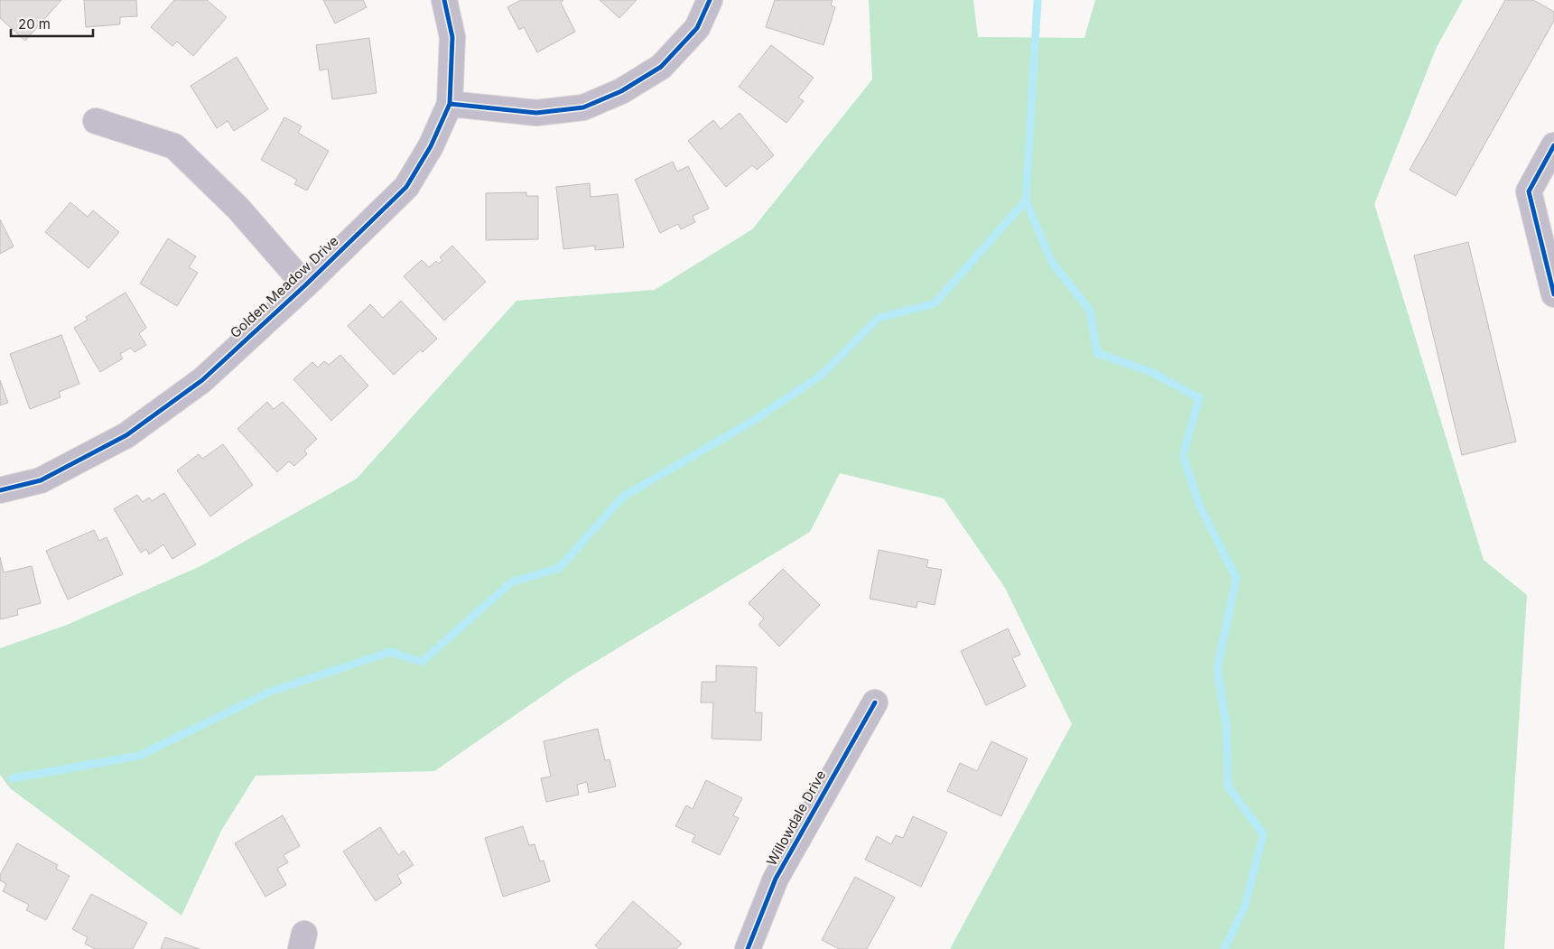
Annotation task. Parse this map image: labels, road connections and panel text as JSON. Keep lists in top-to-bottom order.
{
  "streets": {
    "street": ["Golden Meadow Drive", "Willowdale Drive"]
  },
  "scale_bar": "20 m"
}
